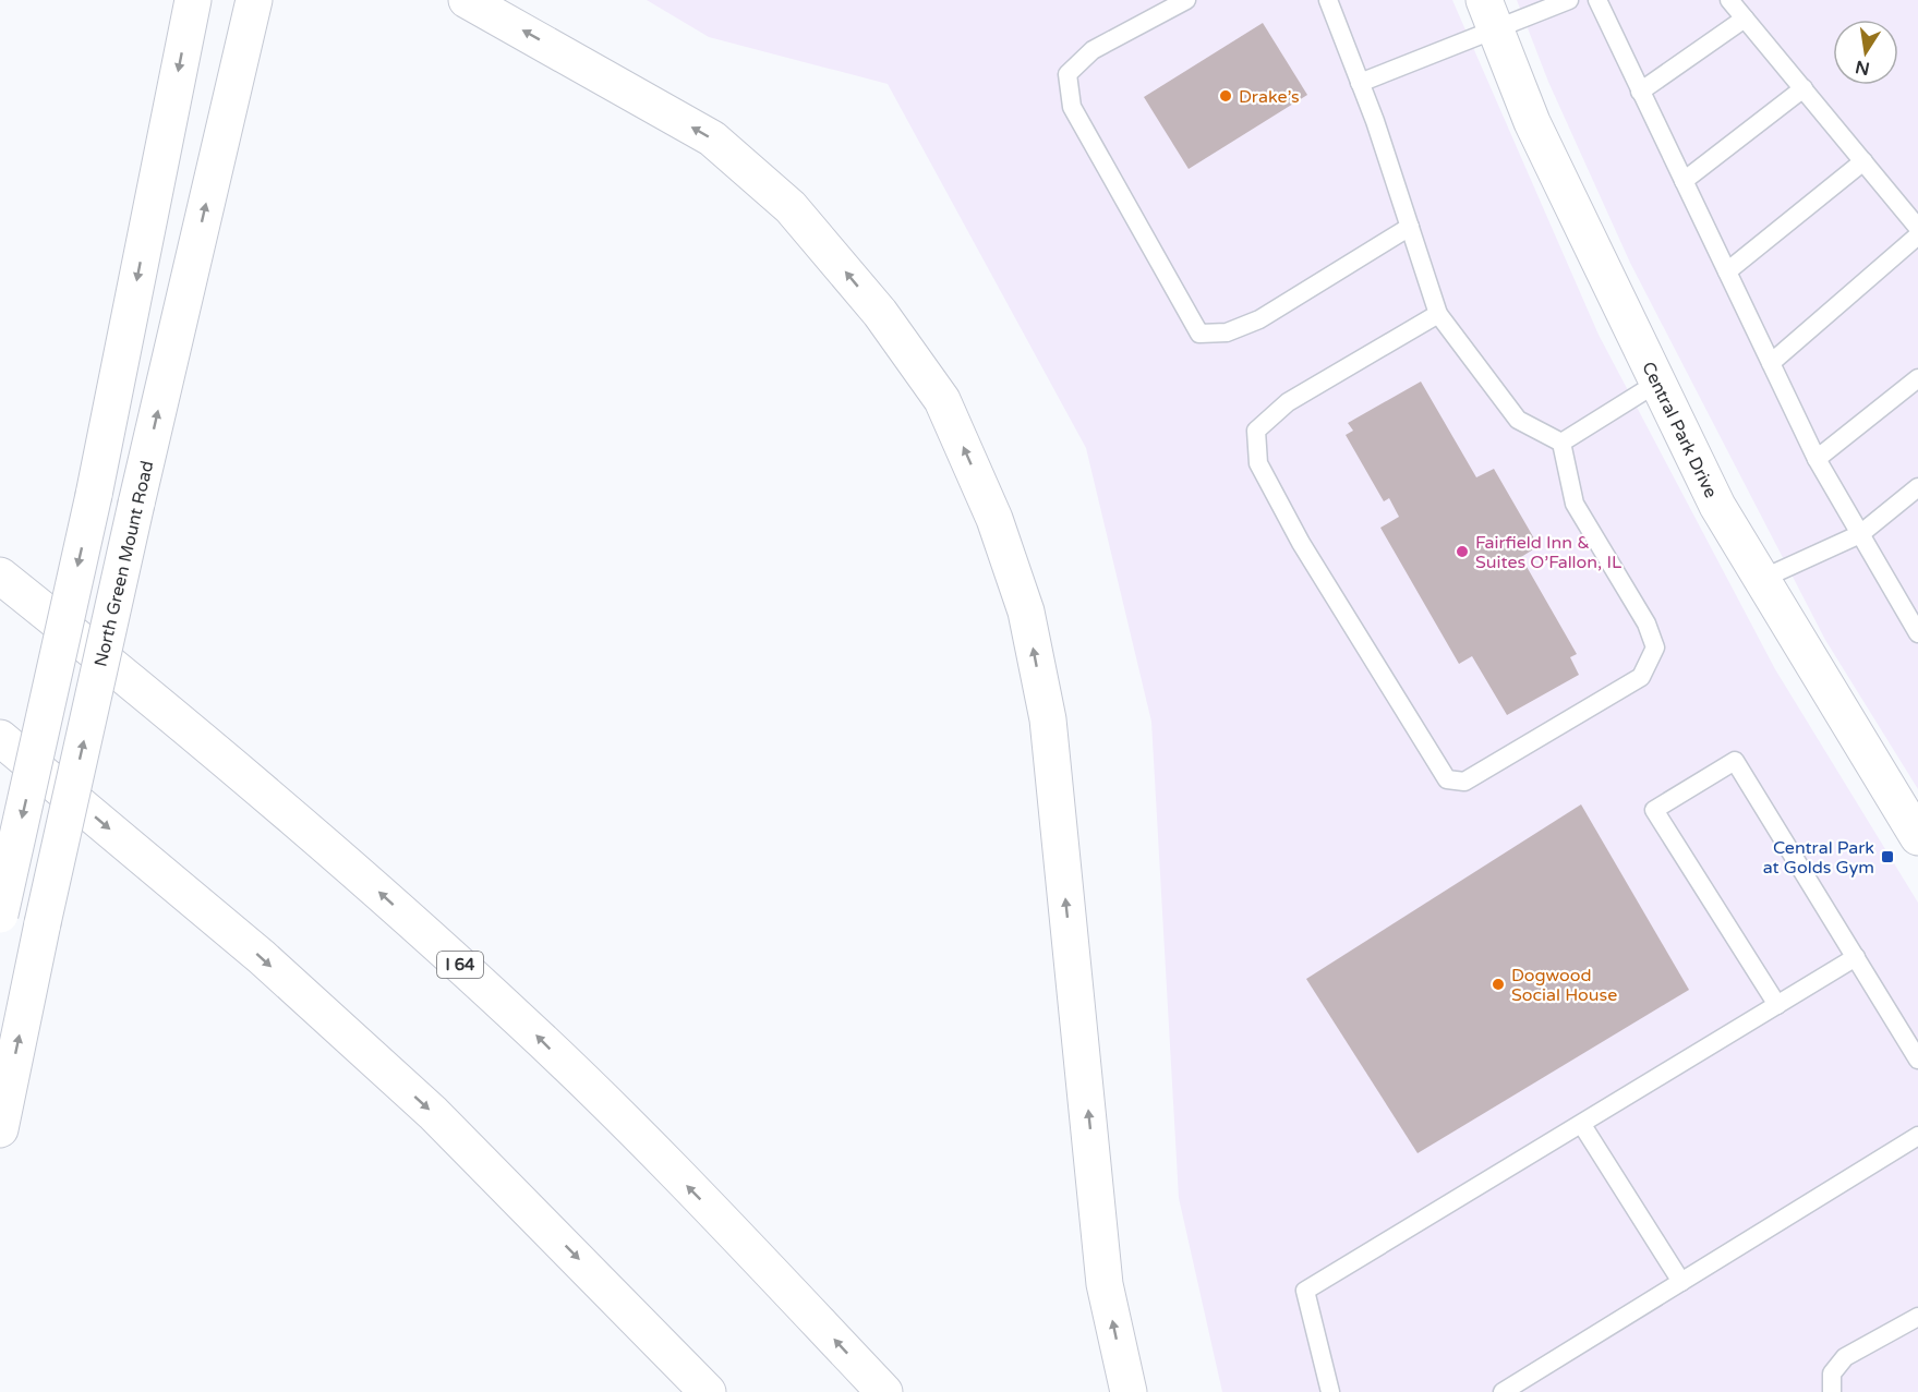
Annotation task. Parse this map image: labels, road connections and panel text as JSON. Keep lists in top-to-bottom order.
{
  "streets": {
    "main road": ["Central Park Drive", "North Green Mount Road", "I 64"]
  },
  "places": {
    "other": ["Drake’s", "Fairfield Inn & Suites O’Fallon, IL", "Dogwood Social House"],
    "transit": ["Central Park at Golds Gym"]
  },
  "north": "bottom"
}
